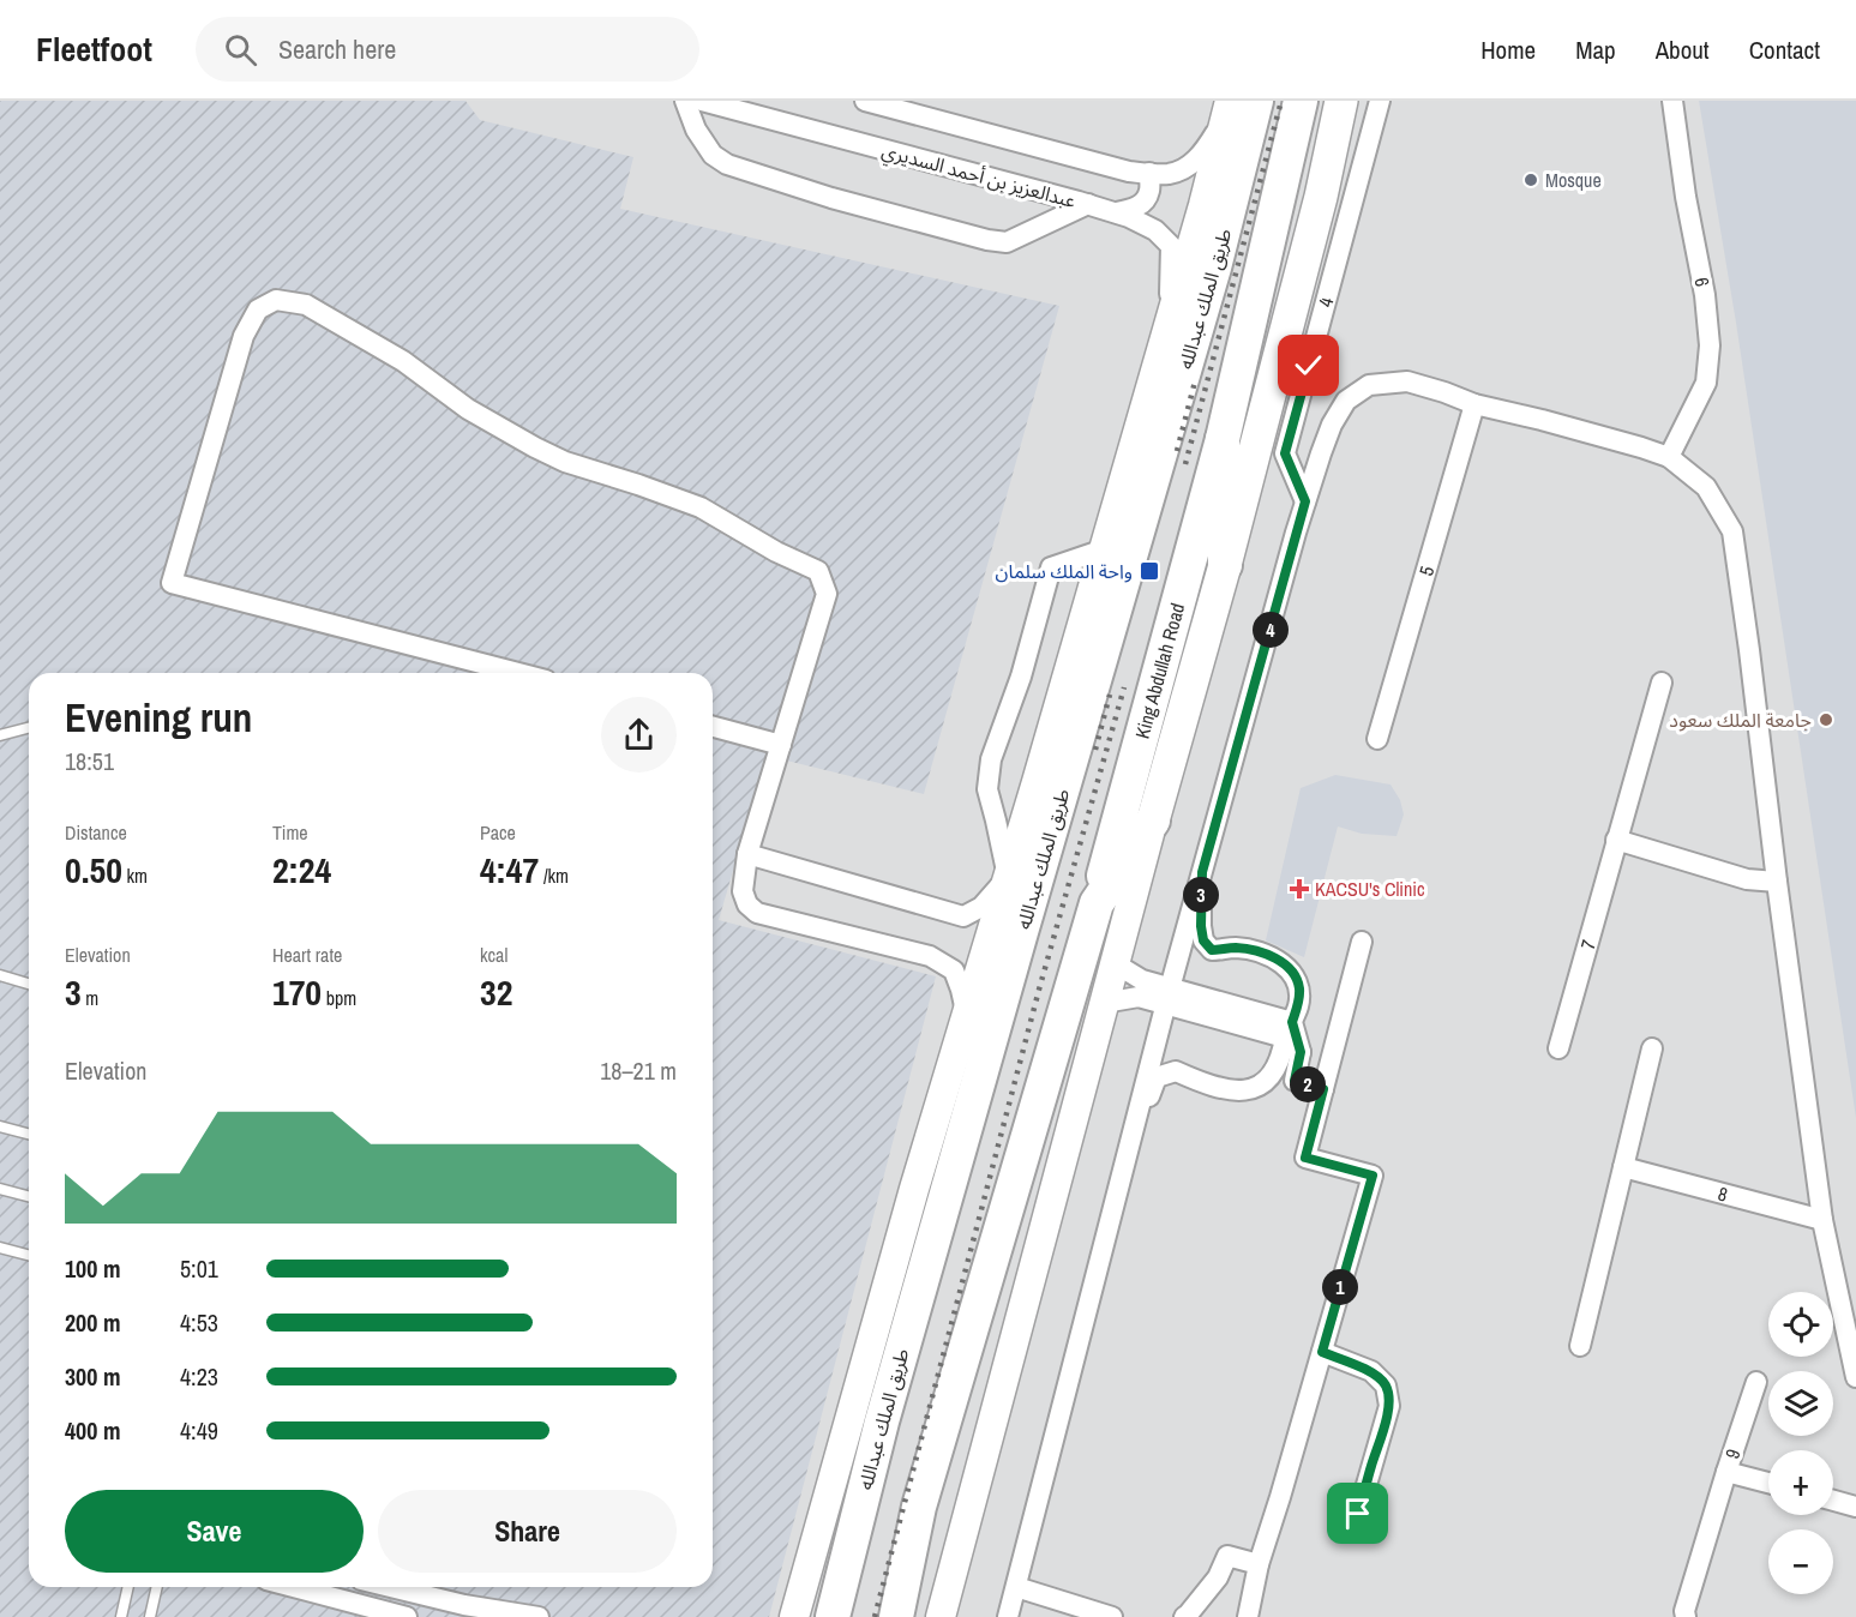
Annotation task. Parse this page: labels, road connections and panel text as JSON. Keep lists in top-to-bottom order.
{
  "streets": {
    "highway": ["طريق الملك عبدالله", "King Abdullah Road"],
    "street": [
      "عبدالعزيز بن أحمد السديري",
      "6",
      "4",
      "5",
      "7",
      "8",
      "9"
    ]
  },
  "places": {
    "other": ["Mosque", "جامعة الملك سعود"],
    "transit": ["واحة الملك سلمان"],
    "health": ["KACSU's Clinic"]
  },
  "page": {
    "header": "Fleetfoot",
    "search": "Search here",
    "nav": [
      "Home",
      "Map",
      "About",
      "Contact"
    ],
    "pins": [
      "4",
      "3",
      "2",
      "1"
    ],
    "heading": ["Evening run", "18:51"],
    "stats": [
      ["Distance", "0.50 km"],
      ["Time", "2:24"],
      ["Pace", "4:47 /km"],
      ["Elevation", "3 m"],
      ["Heart rate", "170 bpm"],
      ["kcal", "32"]
    ],
    "chart": ["Elevation", "18–21 m"],
    "list": [
      {
        "name": "100 m",
        "note": "5:01"
      },
      {
        "name": "200 m",
        "note": "4:53"
      },
      {
        "name": "300 m",
        "note": "4:23"
      },
      {
        "name": "400 m",
        "note": "4:49"
      }
    ],
    "map_buttons": ["+", "−"],
    "buttons": ["Save", "Share"]
  }
}
